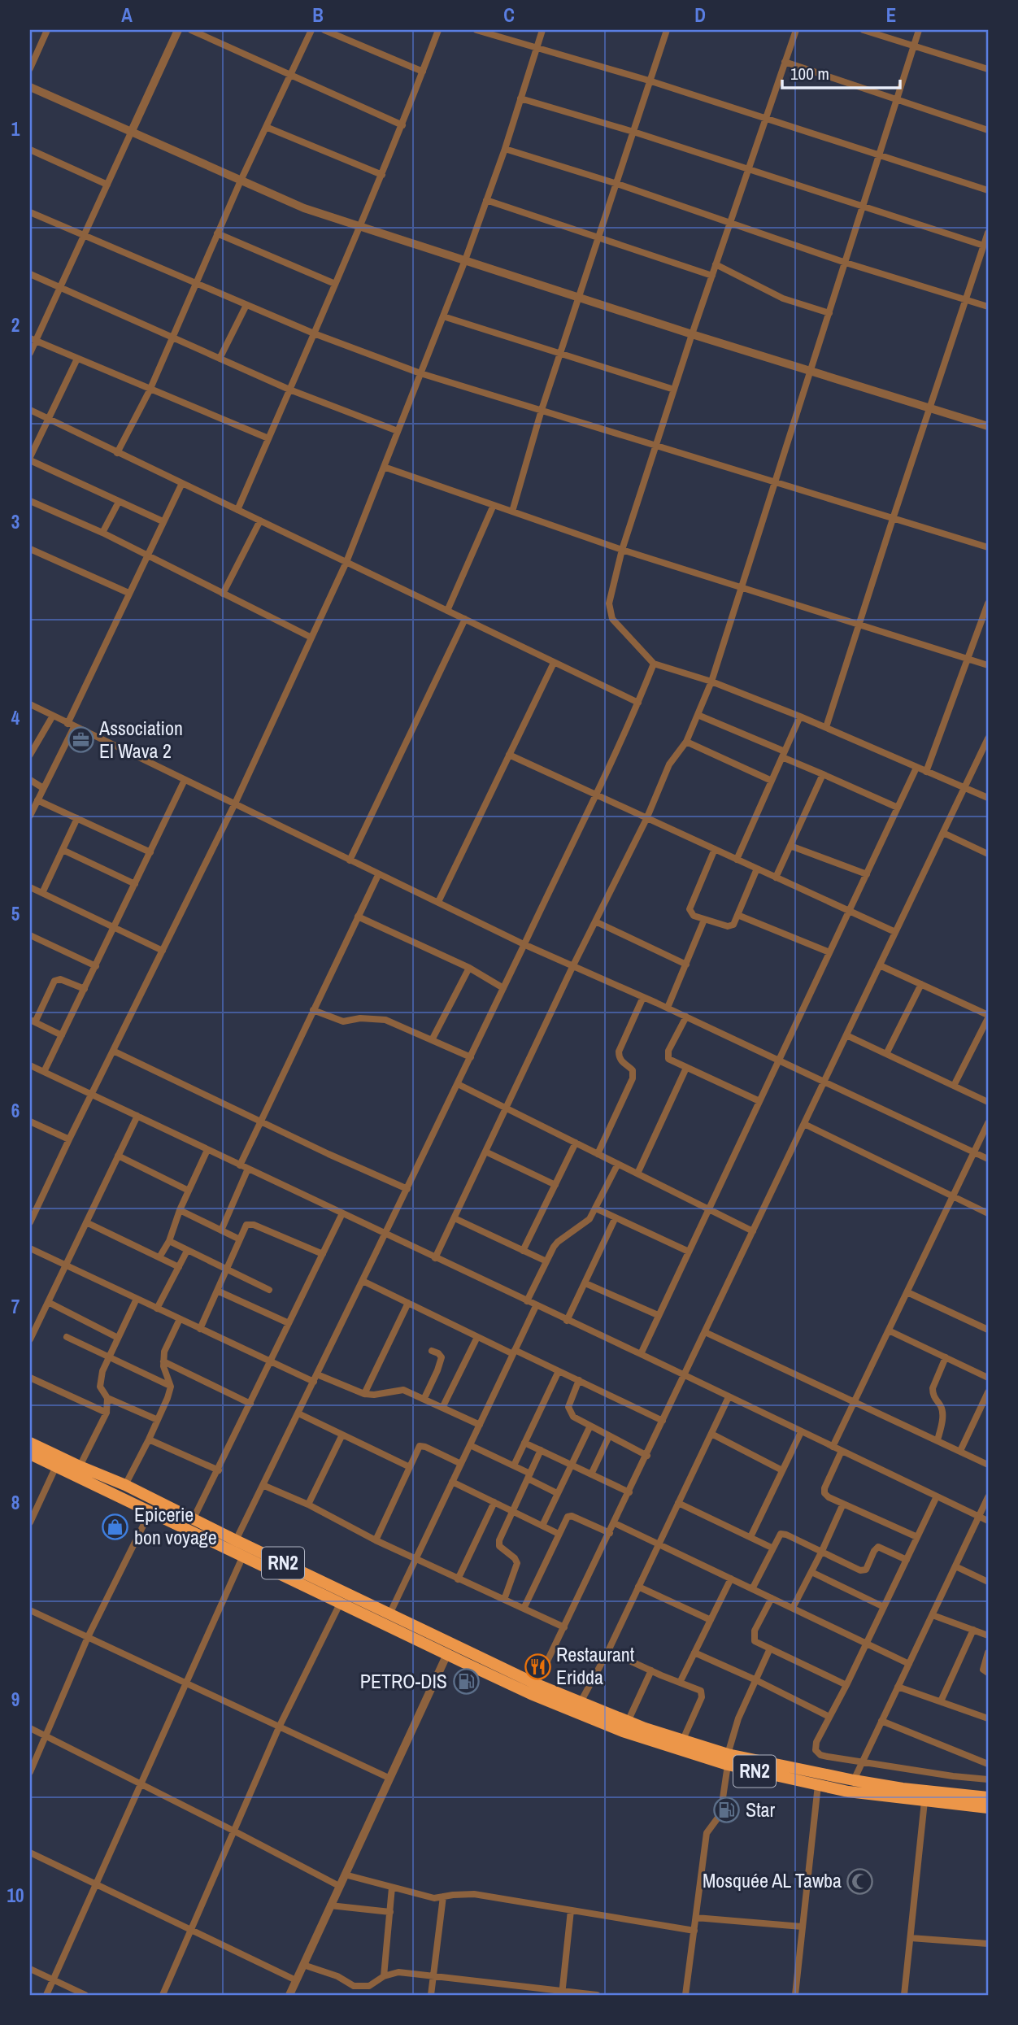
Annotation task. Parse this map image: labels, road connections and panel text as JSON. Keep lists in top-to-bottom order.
{
  "streets": {
    "highway": ["RN2"]
  },
  "places": {
    "office": ["Association El Wava 2"],
    "shop": ["Epicerie bon voyage"],
    "restaurant": ["Restaurant Eridda"],
    "fuel station": ["PETRO-DIS", "Star"],
    "mosque": ["Mosquée AL Tawba"]
  },
  "scale_bar": "100 m",
  "grid": {
    "columns": [
      "A",
      "B",
      "C",
      "D",
      "E"
    ],
    "rows": [
      "1",
      "2",
      "3",
      "4",
      "5",
      "6",
      "7",
      "8",
      "9",
      "10"
    ]
  }
}
